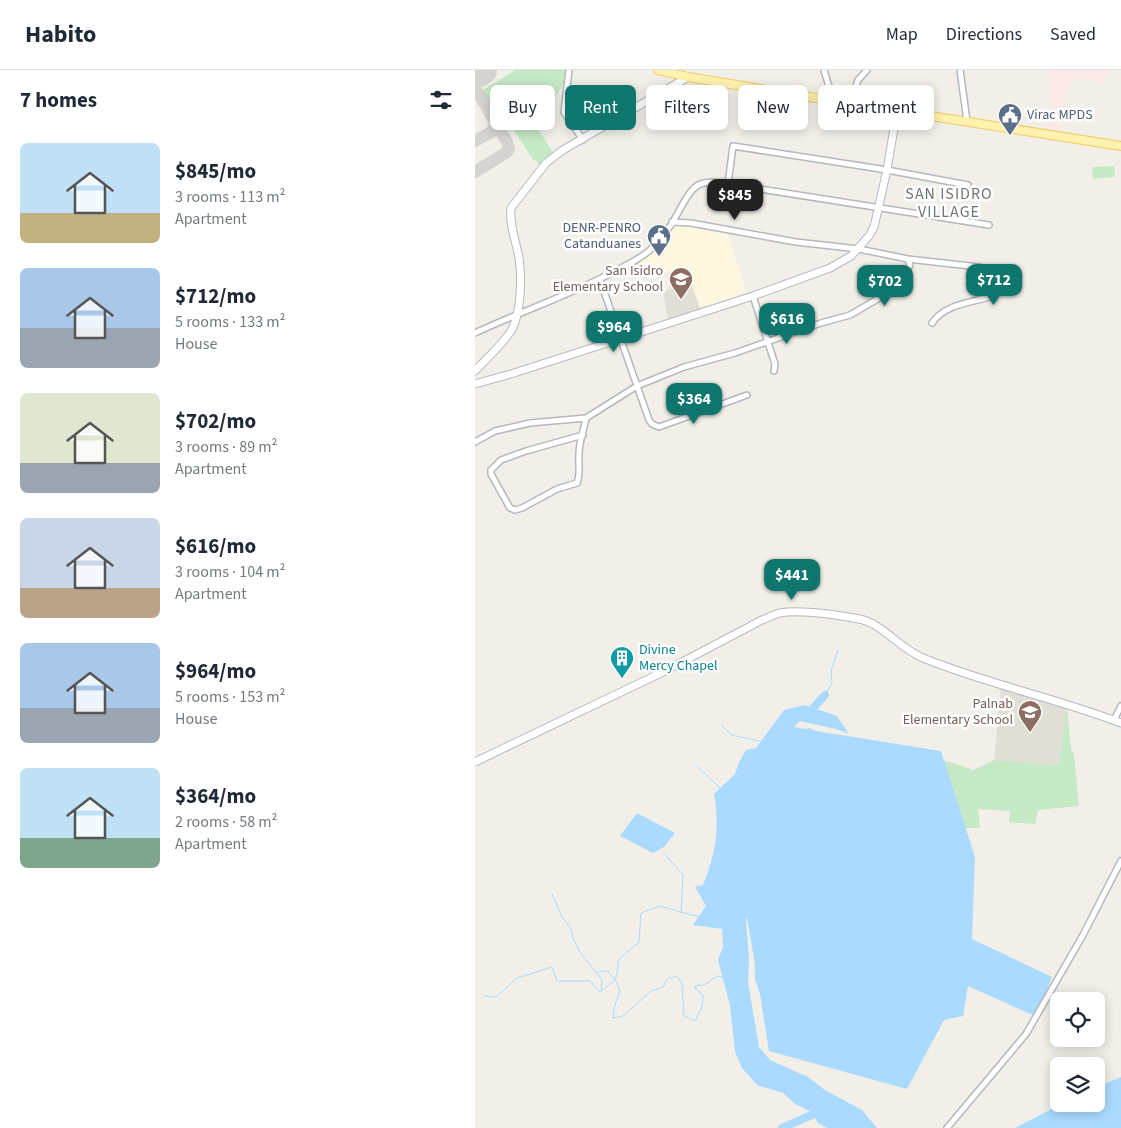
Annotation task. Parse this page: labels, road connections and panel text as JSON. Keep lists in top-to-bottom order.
{
  "districts": ["SAN ISIDRO VILLAGE"],
  "places": {
    "public building": ["Virac MPDS", "DENR-PENRO Catanduanes"],
    "school or university": ["San Isidro Elementary School", "Palnab Elementary School"],
    "building": ["Divine Mercy Chapel"]
  },
  "page": {
    "header": "Habito",
    "nav": ["Map", "Directions", "Saved"],
    "heading": "7 homes",
    "chip": [
      "Buy",
      "Rent",
      "Filters",
      "New",
      "Apartment"
    ],
    "list": [
      {
        "name": "$845/mo",
        "note": "3 rooms · 113 m² · Apartment"
      },
      {
        "name": "$712/mo",
        "note": "5 rooms · 133 m² · House"
      },
      {
        "name": "$702/mo",
        "note": "3 rooms · 89 m² · Apartment"
      },
      {
        "name": "$616/mo",
        "note": "3 rooms · 104 m² · Apartment"
      },
      {
        "name": "$964/mo",
        "note": "5 rooms · 153 m² · House"
      },
      {
        "name": "$364/mo",
        "note": "2 rooms · 58 m² · Apartment"
      }
    ],
    "price": [
      "$845",
      "$712",
      "$702",
      "$616",
      "$964",
      "$364",
      "$441"
    ]
  }
}
